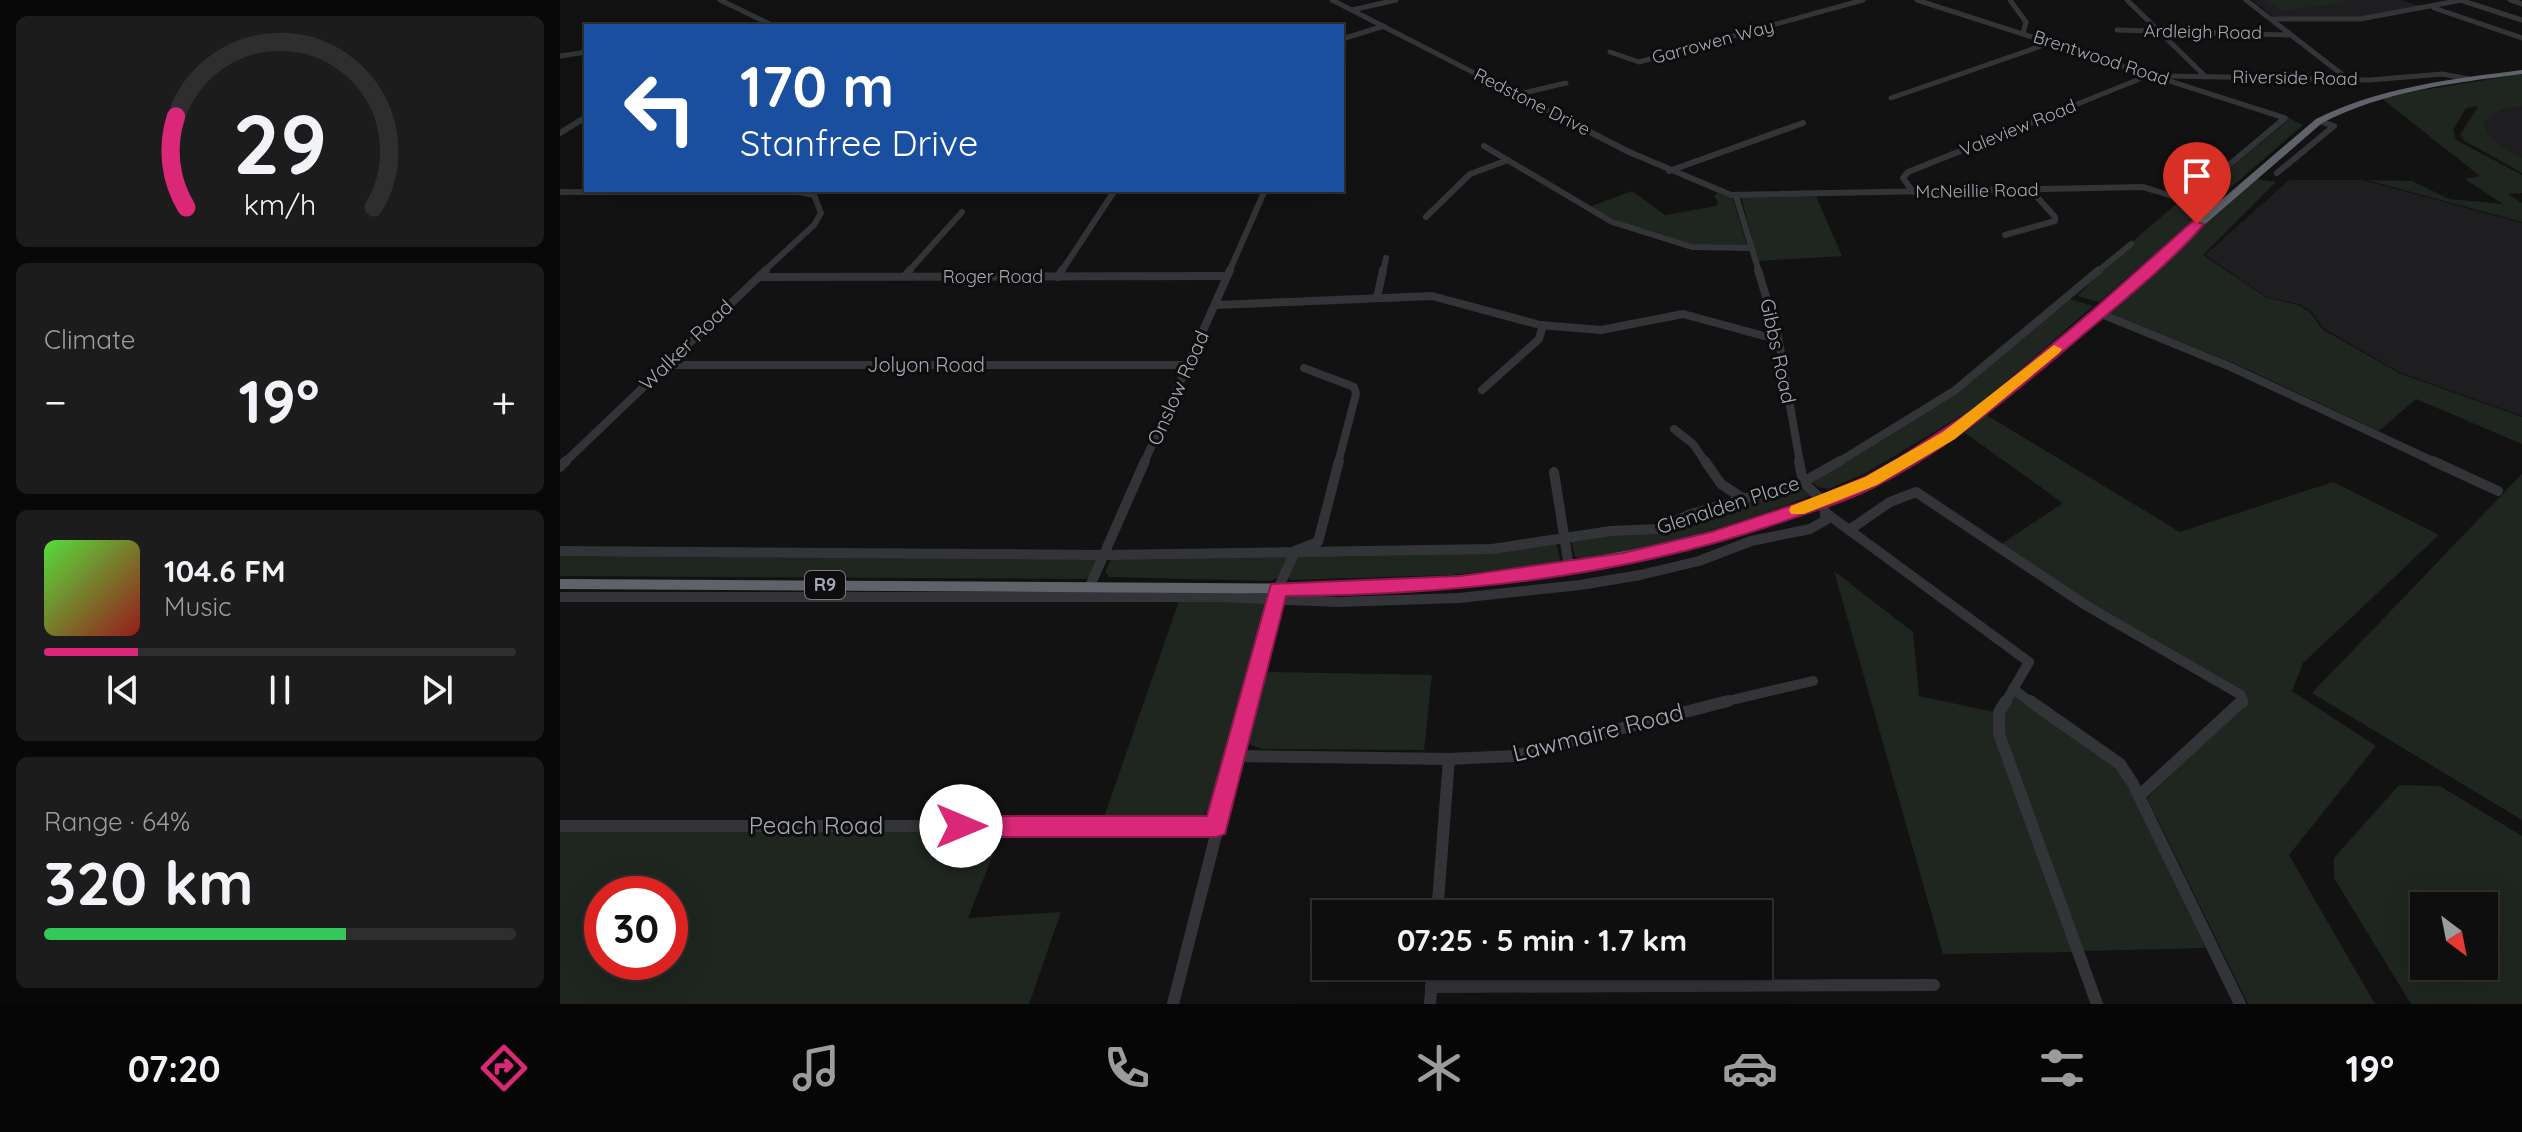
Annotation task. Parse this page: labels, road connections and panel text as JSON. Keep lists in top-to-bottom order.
{
  "streets": {
    "highway": ["R9"],
    "street": [
      "Ardleigh Road",
      "Garrowen Way",
      "Brentwood Road",
      "Riverside Road",
      "Redstone Drive",
      "Valeview Road",
      "McNeillie Road",
      "Roger Road",
      "Walker Road",
      "Gibbs Road",
      "Jolyon Road",
      "Onslow Road",
      "Glenalden Place",
      "Lawmaire Road",
      "Peach Road"
    ]
  },
  "crossings": [
    ["Brentwood Road", "Riverside Road"],
    ["Brentwood Road", "Valeview Road"],
    ["Brentwood Road", "McNeillie Road"],
    ["Riverside Road", "Valeview Road"],
    ["Riverside Road", "R9"],
    ["Redstone Drive", "McNeillie Road"],
    ["Redstone Drive", "Gibbs Road"],
    ["Valeview Road", "McNeillie Road"],
    ["McNeillie Road", "Gibbs Road"],
    ["McNeillie Road", "R9"],
    ["Roger Road", "Walker Road"],
    ["Roger Road", "Onslow Road"],
    ["Walker Road", "Jolyon Road"],
    ["Gibbs Road", "Glenalden Place"],
    ["Jolyon Road", "Onslow Road"],
    ["Onslow Road", "Glenalden Place"],
    ["Onslow Road", "R9"]
  ],
  "north": "bottom right",
  "page": {
    "turn": ["170 m", "Stanfree Drive"],
    "tile": [
      "Climate",
      ["Range · 64%", "320 km"]
    ],
    "heat": ["−", "19°", "+"],
    "song": ["104.6 FM", "Music"],
    "limit": "30",
    "trip": "07:25 · 5 min · 1.7 km",
    "tabs": ["07:20", "19°"],
    "gauge": ["29", "km/h"]
  }
}
